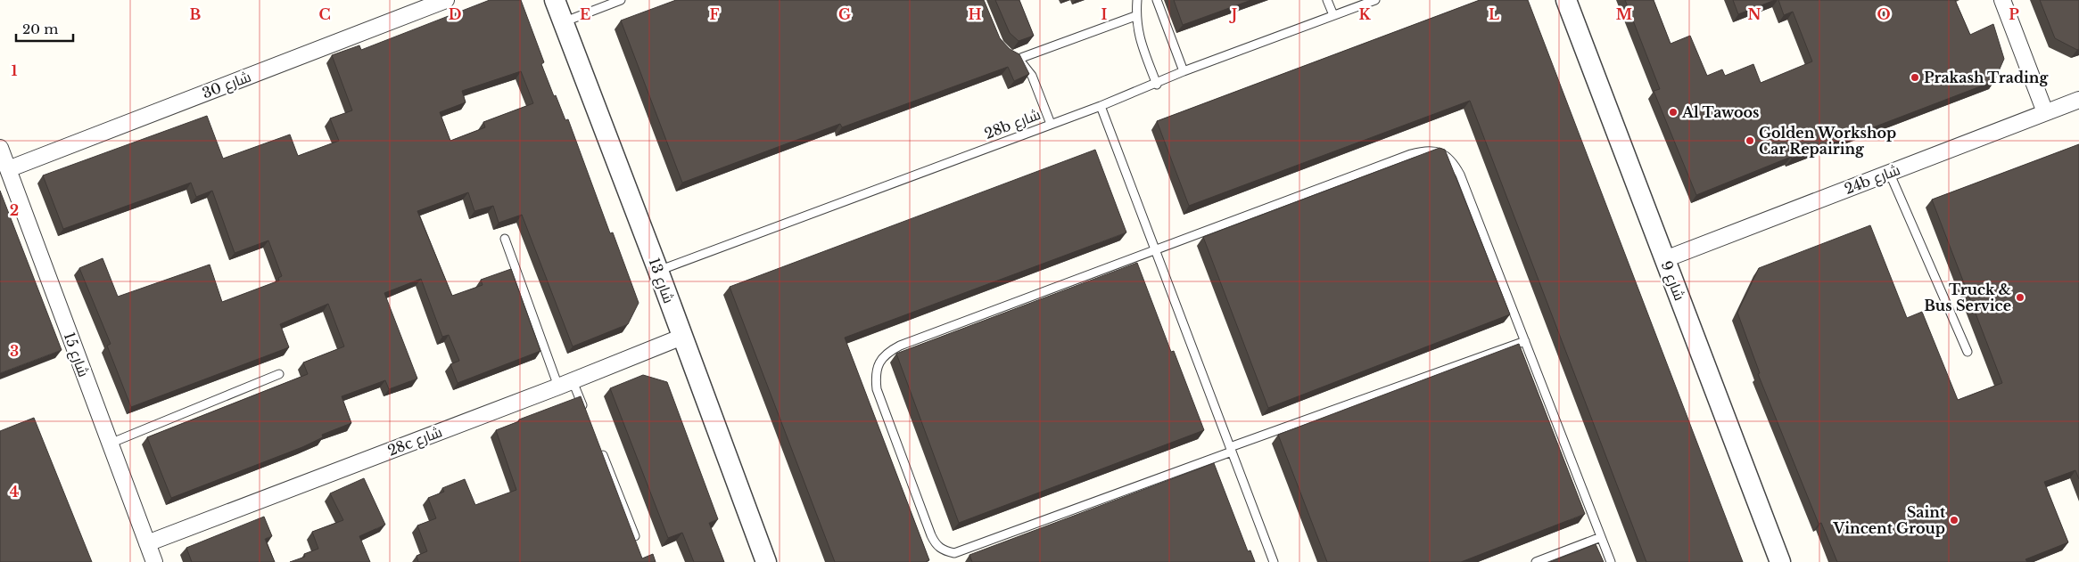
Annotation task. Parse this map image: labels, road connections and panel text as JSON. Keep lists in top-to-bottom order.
{
  "streets": {
    "street": [
      "شارع 30",
      "24b شارع",
      "شارع 13",
      "شارع 9",
      "شارع 15",
      "28c شارع"
    ],
    "lane": ["28b شارع"]
  },
  "crossings": [
    ["شارع 30", "شارع 15"],
    ["28b شارع", "شارع 13"],
    ["24b شارع", "شارع 9"],
    ["شارع 13", "28c شارع"],
    ["شارع 15", "28c شارع"]
  ],
  "places": [
    "Prakash Trading",
    "Al Tawoos",
    "Golden Workshop Car Repairing",
    "Truck & Bus Service",
    "Saint Vincent Group"
  ],
  "scale_bar": "20 m",
  "grid": {
    "columns": [
      "B",
      "C",
      "D",
      "E",
      "F",
      "G",
      "H",
      "I",
      "J",
      "K",
      "L",
      "M",
      "N",
      "O",
      "P"
    ],
    "rows": [
      "1",
      "2",
      "3",
      "4"
    ]
  }
}
